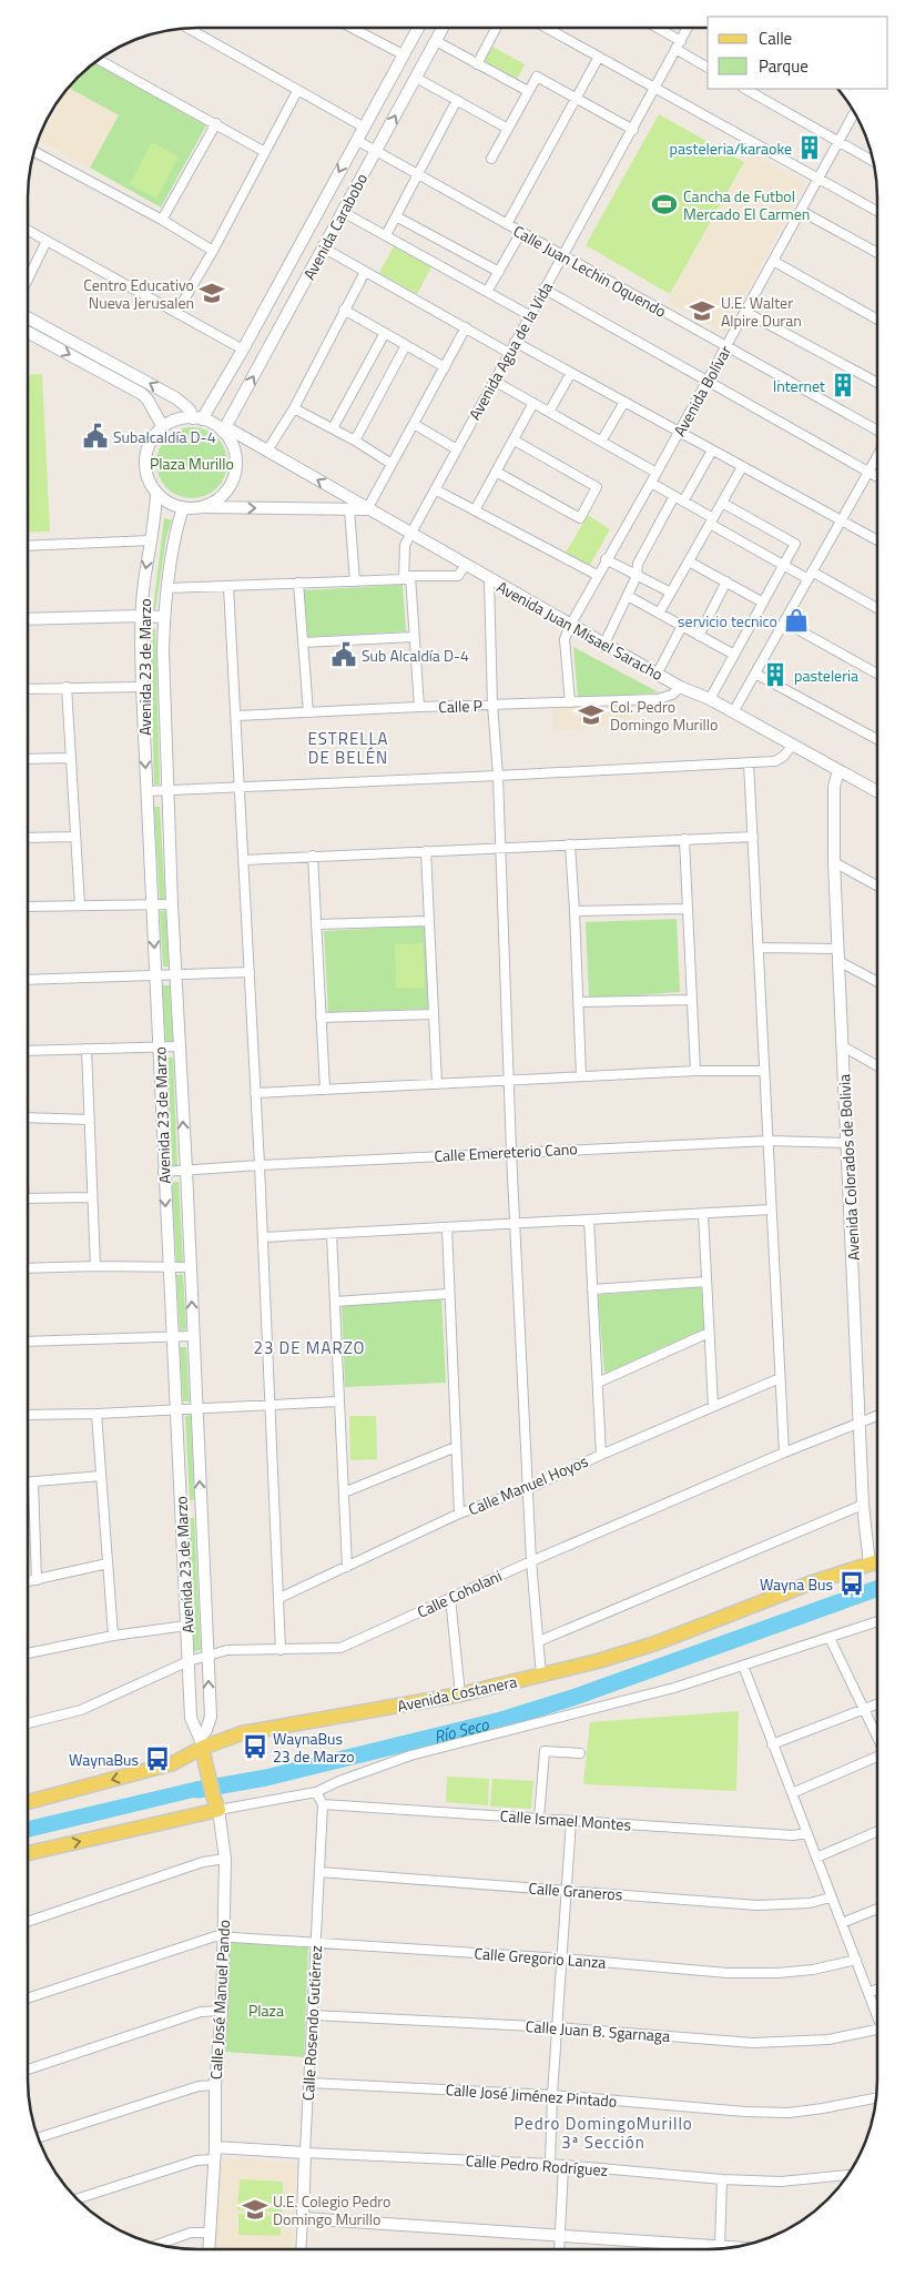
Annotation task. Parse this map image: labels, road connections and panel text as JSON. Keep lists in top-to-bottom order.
{
  "streets": {
    "main road": ["Avenida Costanera", "Calle José Manuel Pando"],
    "street": [
      "Avenida Carabobo",
      "Calle Juan Lechin Oquendo",
      "Avenida Agua de la Vida",
      "Avenida Bolívar",
      "Avenida Juan Misael Saracho",
      "Avenida 23 de Marzo",
      "Calle P",
      "Calle Emereterio Cano",
      "Avenida Colorados de Bolivia",
      "Calle Manuel Hoyos",
      "Calle Coholani",
      "Calle Ismael Montes",
      "Calle Graneros",
      "Calle Gregorio Lanza",
      "Calle Rosendo Gutiérrez",
      "Calle Juan B. Sgarnaga",
      "Calle José Jiménez Pintado",
      "Calle Pedro Rodríguez"
    ]
  },
  "crossings": [
    ["Avenida Carabobo", "Calle Juan Lechin Oquendo"],
    ["Avenida Carabobo", "Avenida Juan Misael Saracho"],
    ["Avenida Carabobo", "Avenida 23 de Marzo"],
    ["Calle Juan Lechin Oquendo", "Avenida Agua de la Vida"],
    ["Calle Juan Lechin Oquendo", "Avenida Bolívar"],
    ["Avenida Agua de la Vida", "Avenida Juan Misael Saracho"],
    ["Avenida Agua de la Vida", "Calle P"],
    ["Avenida Juan Misael Saracho", "Avenida 23 de Marzo"],
    ["Avenida Juan Misael Saracho", "Calle P"],
    ["Avenida Juan Misael Saracho", "Avenida Colorados de Bolivia"],
    ["Avenida 23 de Marzo", "Calle Emereterio Cano"],
    ["Avenida 23 de Marzo", "Calle Coholani"],
    ["Avenida 23 de Marzo", "Avenida Costanera"],
    ["Avenida 23 de Marzo", "Calle José Manuel Pando"],
    ["Calle Emereterio Cano", "Avenida Colorados de Bolivia"],
    ["Avenida Colorados de Bolivia", "Calle Coholani"],
    ["Avenida Colorados de Bolivia", "Avenida Costanera"],
    ["Avenida Costanera", "Calle José Manuel Pando"],
    ["Calle Ismael Montes", "Calle Rosendo Gutiérrez"],
    ["Calle Graneros", "Calle Rosendo Gutiérrez"],
    ["Calle Gregorio Lanza", "Calle José Manuel Pando"],
    ["Calle Gregorio Lanza", "Calle Rosendo Gutiérrez"],
    ["Calle José Manuel Pando", "Calle Pedro Rodríguez"],
    ["Calle Rosendo Gutiérrez", "Calle Juan B. Sgarnaga"],
    ["Calle Rosendo Gutiérrez", "Calle José Jiménez Pintado"],
    ["Calle Rosendo Gutiérrez", "Calle Pedro Rodríguez"]
  ],
  "districts": ["ESTRELLA DE BELÉN", "23 DE MARZO", "Pedro DomingoMurillo 3ª Sección"],
  "water": ["Río Seco"],
  "parks": ["Plaza Murillo", "Plaza"],
  "places": {
    "building": ["pasteleria/karaoke", "Internet", "pasteleria"],
    "sports": ["Cancha de Futbol Mercado El Carmen"],
    "school or university": [
      "Centro Educativo Nueva Jerusalen",
      "U.E. Walter Alpire Duran",
      "Col. Pedro Domingo Murillo",
      "U.E. Colegio Pedro Domingo Murillo"
    ],
    "public building": ["Subalcaldía D-4", "Sub Alcaldía D-4"],
    "shop": ["servicio tecnico"],
    "bus stop": ["Wayna Bus", "WaynaBus 23 de Marzo", "WaynaBus"]
  },
  "legend": ["Calle", "Parque"]
}
